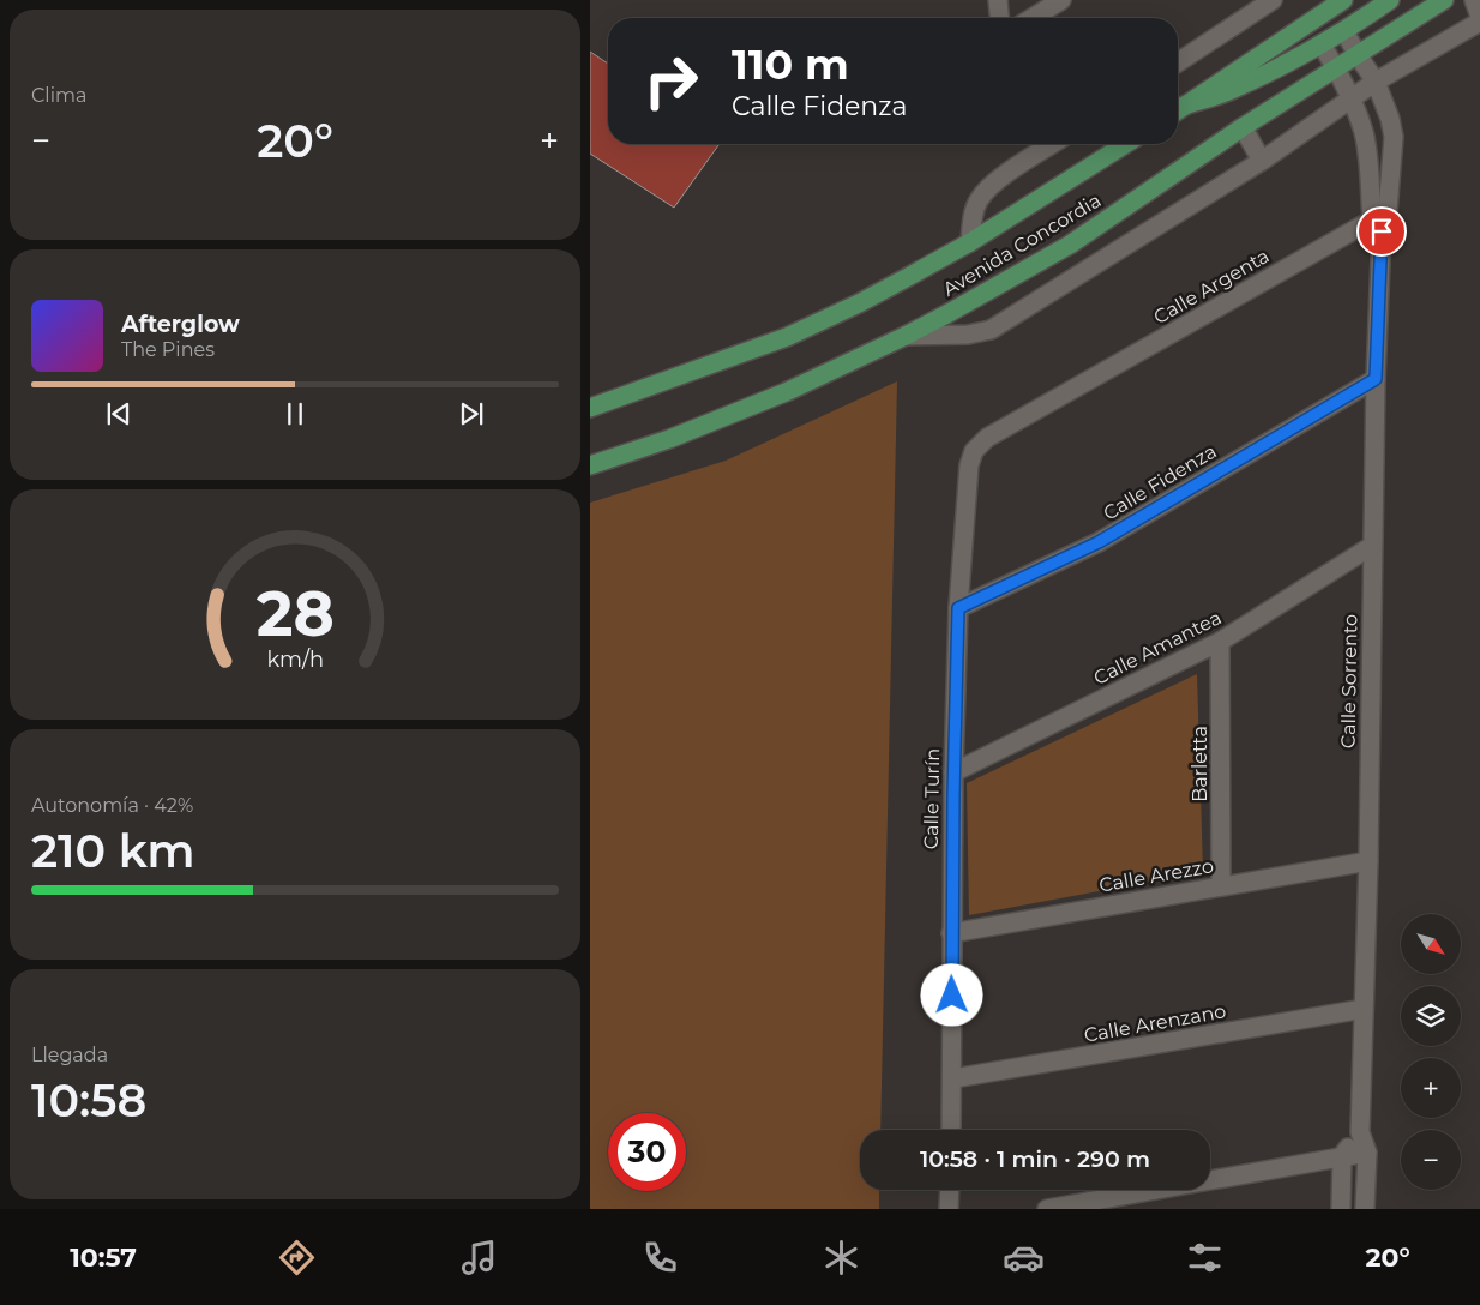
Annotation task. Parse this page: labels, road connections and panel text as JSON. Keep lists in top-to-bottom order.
{
  "streets": {
    "main road": ["Avenida Concordia"],
    "street": [
      "Calle Argenta",
      "Calle Fidenza",
      "Calle Amantea",
      "Calle Sorrento",
      "Barletta",
      "Calle Turín",
      "Calle Arezzo",
      "Calle Arenzano"
    ]
  },
  "crossings": [
    ["Avenida Concordia", "Calle Sorrento"],
    ["Calle Argenta", "Calle Sorrento"],
    ["Calle Argenta", "Calle Turín"],
    ["Calle Fidenza", "Calle Sorrento"],
    ["Calle Fidenza", "Calle Turín"],
    ["Calle Amantea", "Calle Sorrento"],
    ["Calle Amantea", "Barletta"],
    ["Calle Amantea", "Calle Turín"],
    ["Calle Sorrento", "Calle Arezzo"],
    ["Calle Sorrento", "Calle Arenzano"],
    ["Barletta", "Calle Arezzo"],
    ["Calle Turín", "Calle Arezzo"],
    ["Calle Turín", "Calle Arenzano"]
  ],
  "north": "bottom right",
  "page": {
    "tile": [
      "Clima",
      ["Autonomía · 42%", "210 km"],
      ["Llegada", "10:58"]
    ],
    "turn": ["110 m", "Calle Fidenza"],
    "heat": ["−", "20°", "+"],
    "song": ["Afterglow", "The Pines"],
    "map_buttons": ["+", "−"],
    "limit": "30",
    "trip": "10:58 · 1 min · 290 m",
    "tabs": ["10:57", "20°"],
    "gauge": ["28", "km/h"]
  }
}
